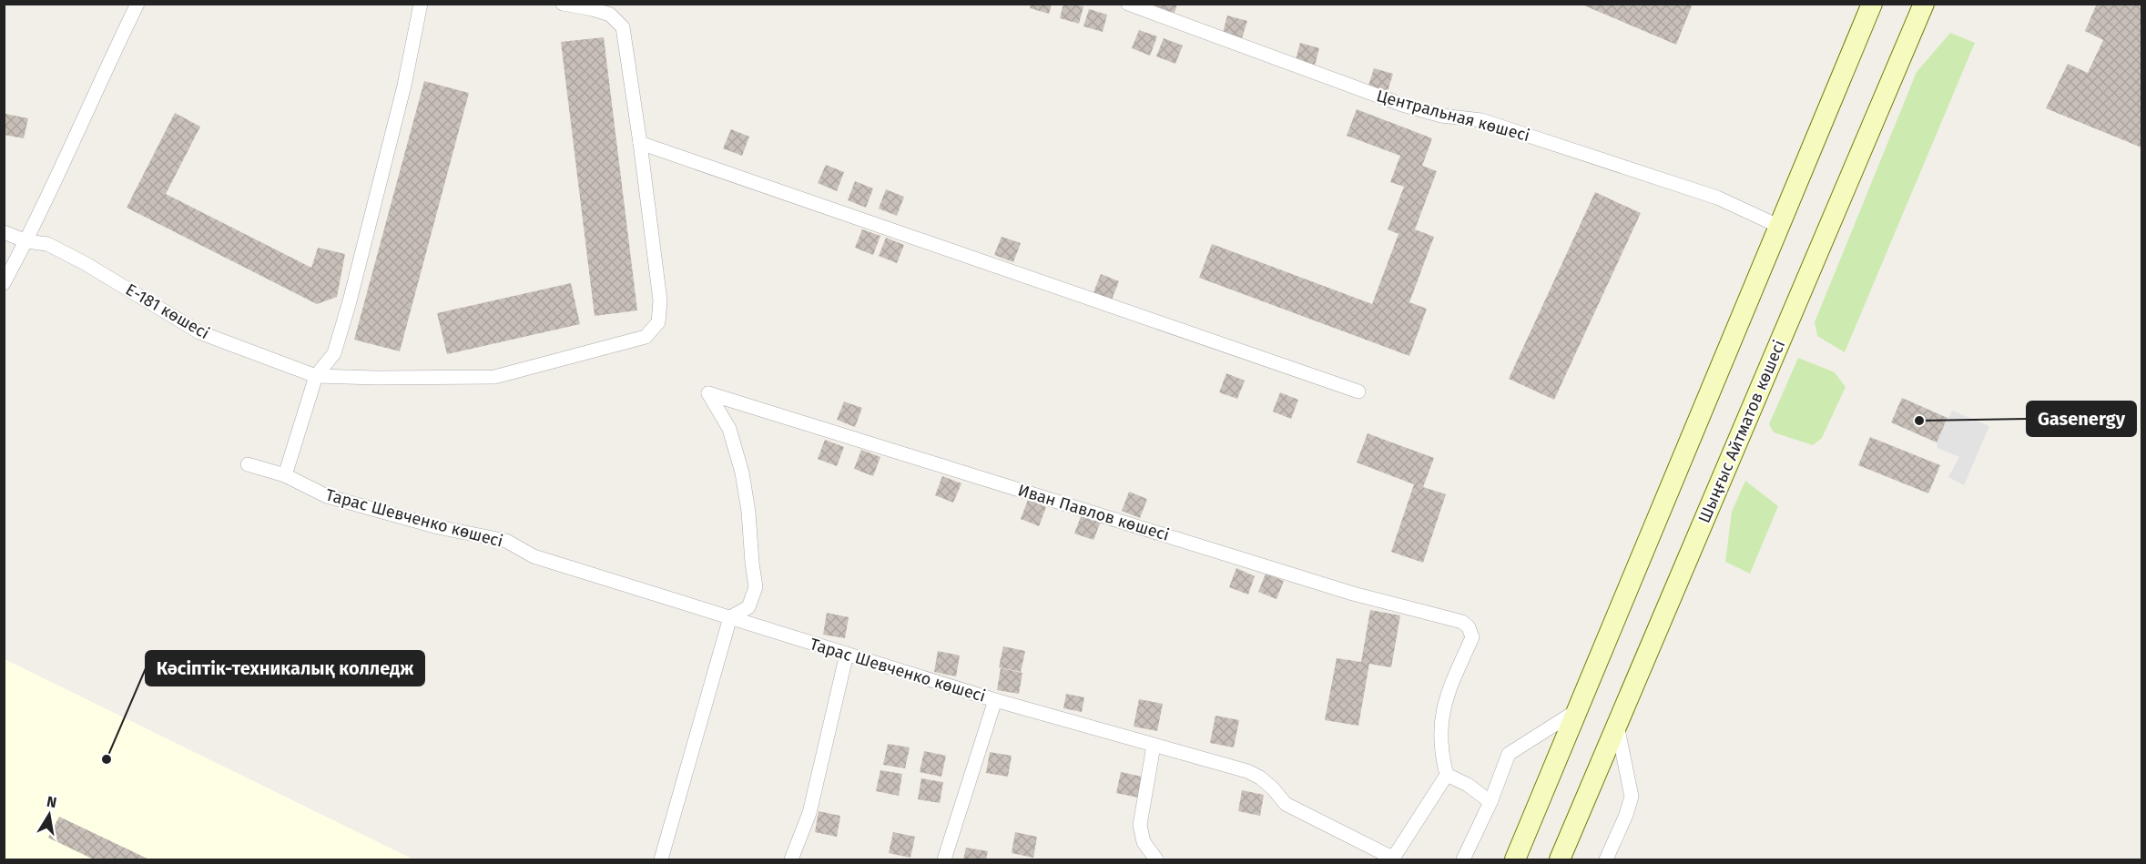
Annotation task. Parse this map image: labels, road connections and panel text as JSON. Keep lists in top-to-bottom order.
{
  "streets": {
    "main road": ["Шыңғыс Айтматов көшесі"],
    "street": [
      "Центральная көшесі",
      "Е-181 көшесі",
      "Иван Павлов көшесі",
      "Тарас Шевченко көшесі"
    ]
  },
  "crossings": [
    ["Иван Павлов көшесі", "Тарас Шевченко көшесі"]
  ],
  "places": ["Gasenergy", "Кәсіптік-техникалық колледж"],
  "north": "top"
}
